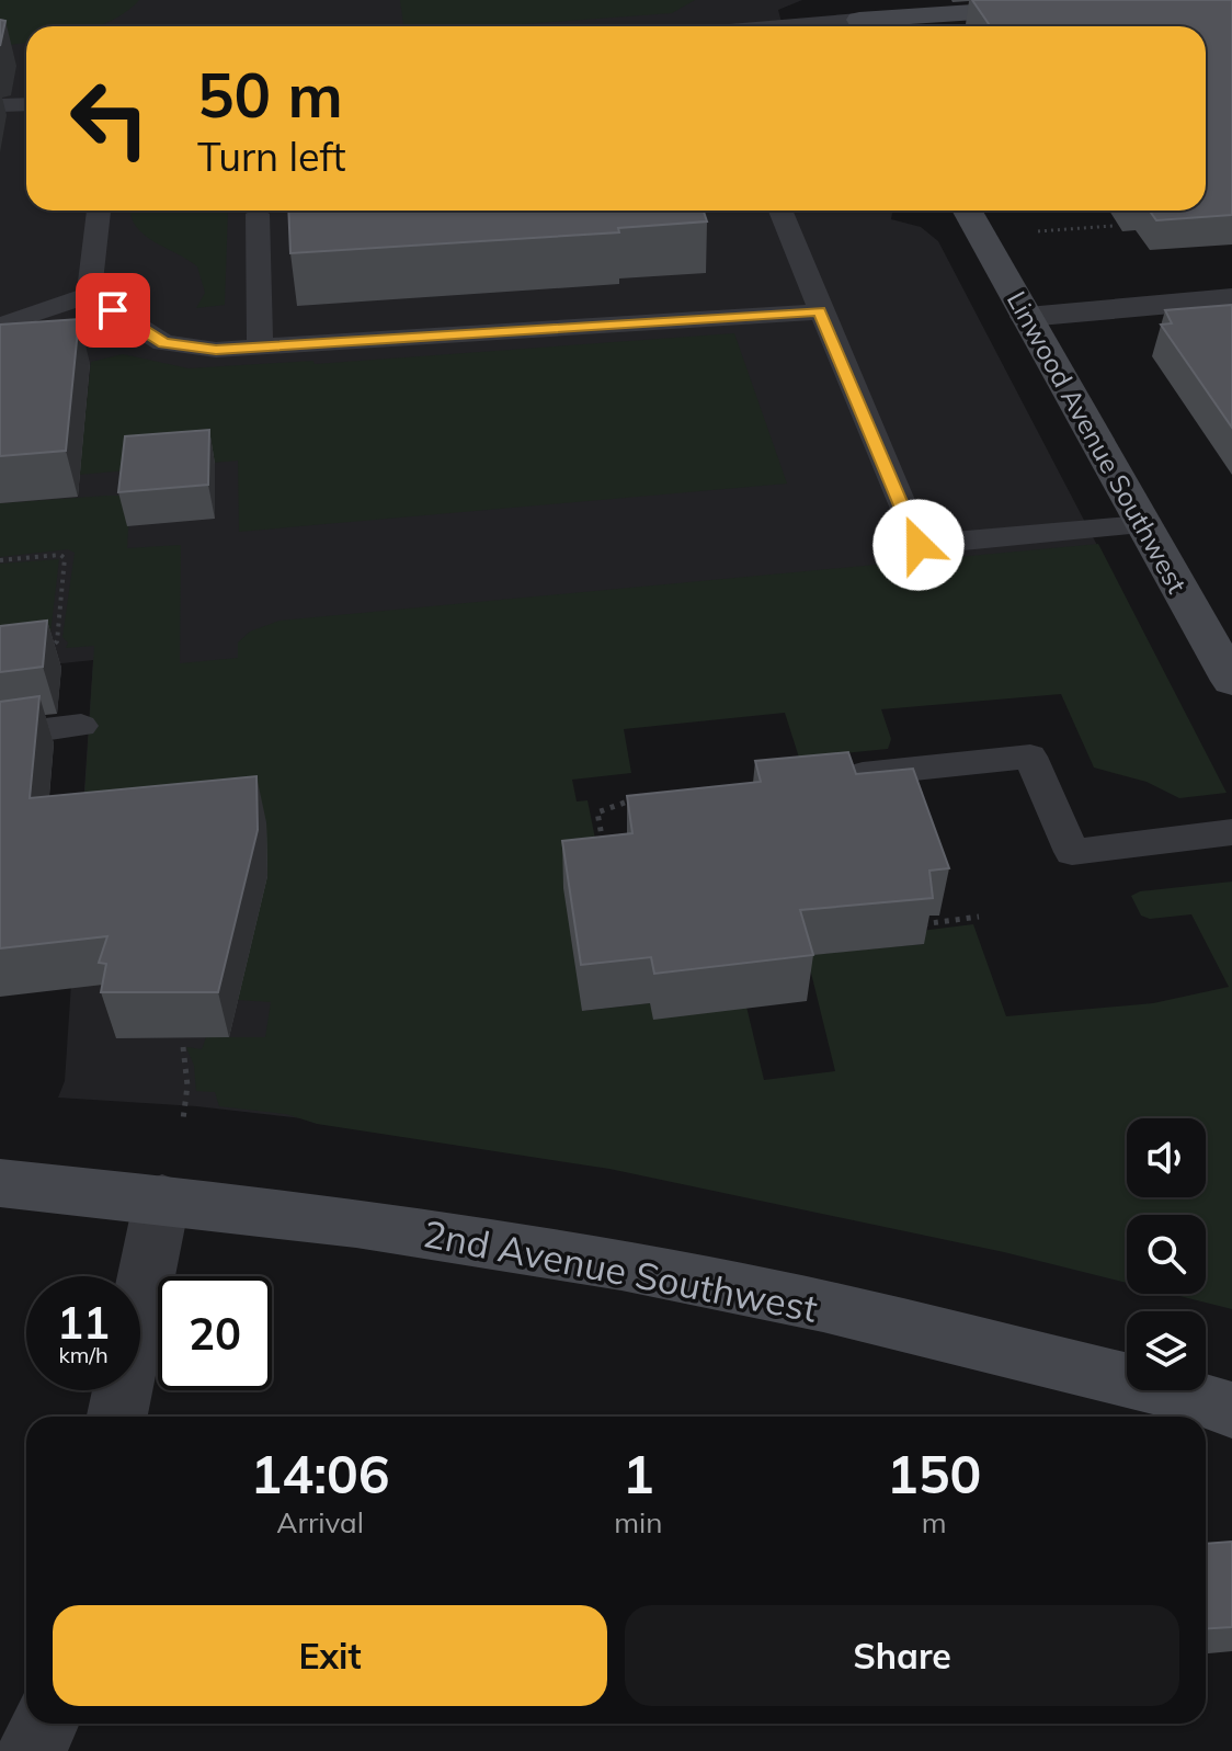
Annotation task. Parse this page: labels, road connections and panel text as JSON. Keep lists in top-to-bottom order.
{
  "streets": {
    "street": ["Linwood Avenue Southwest", "2nd Avenue Southwest"]
  },
  "page": {
    "turn": ["50 m", "Turn left"],
    "speed": "11 km/h",
    "limit": "20",
    "eta": [
      "14:06",
      "Arrival",
      "1",
      "min",
      "150",
      "m"
    ],
    "buttons": ["Exit", "Share"]
  }
}
